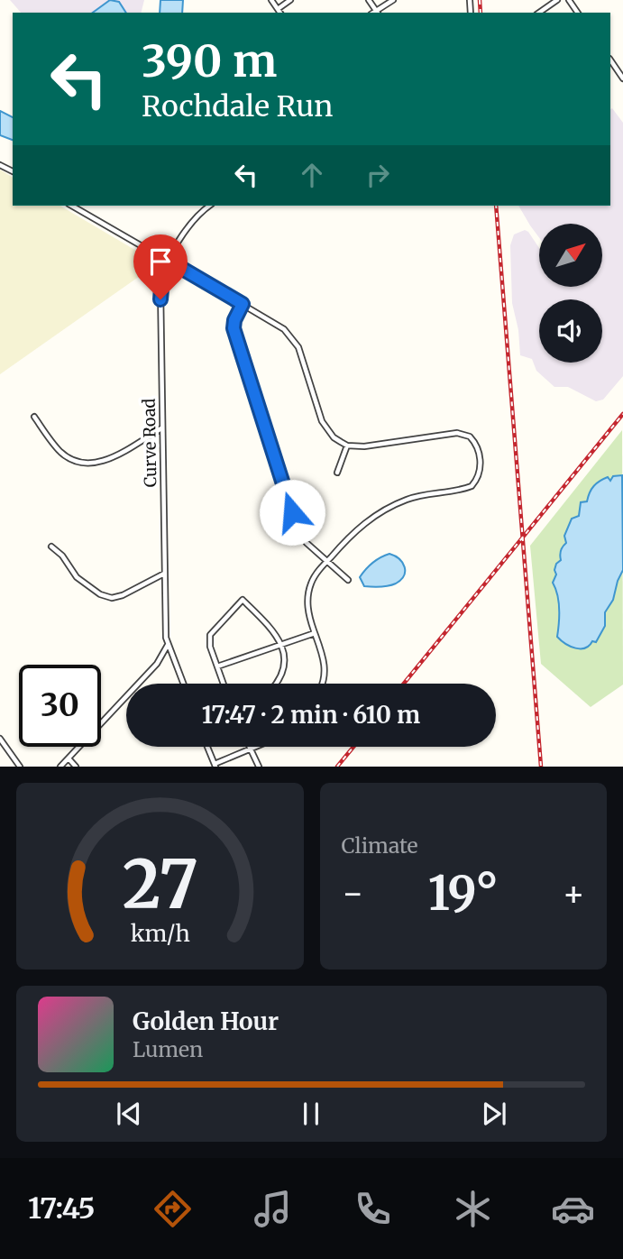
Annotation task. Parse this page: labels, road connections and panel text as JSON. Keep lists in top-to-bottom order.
{
  "streets": {
    "street": ["Curve Road"]
  },
  "north": "top right",
  "page": {
    "turn": ["390 m", "Rochdale Run"],
    "limit": "30",
    "trip": "17:47 · 2 min · 610 m",
    "tile": "Climate",
    "heat": ["−", "19°", "+"],
    "song": ["Golden Hour", "Lumen"],
    "tabs": "17:45",
    "gauge": ["27", "km/h"]
  }
}
